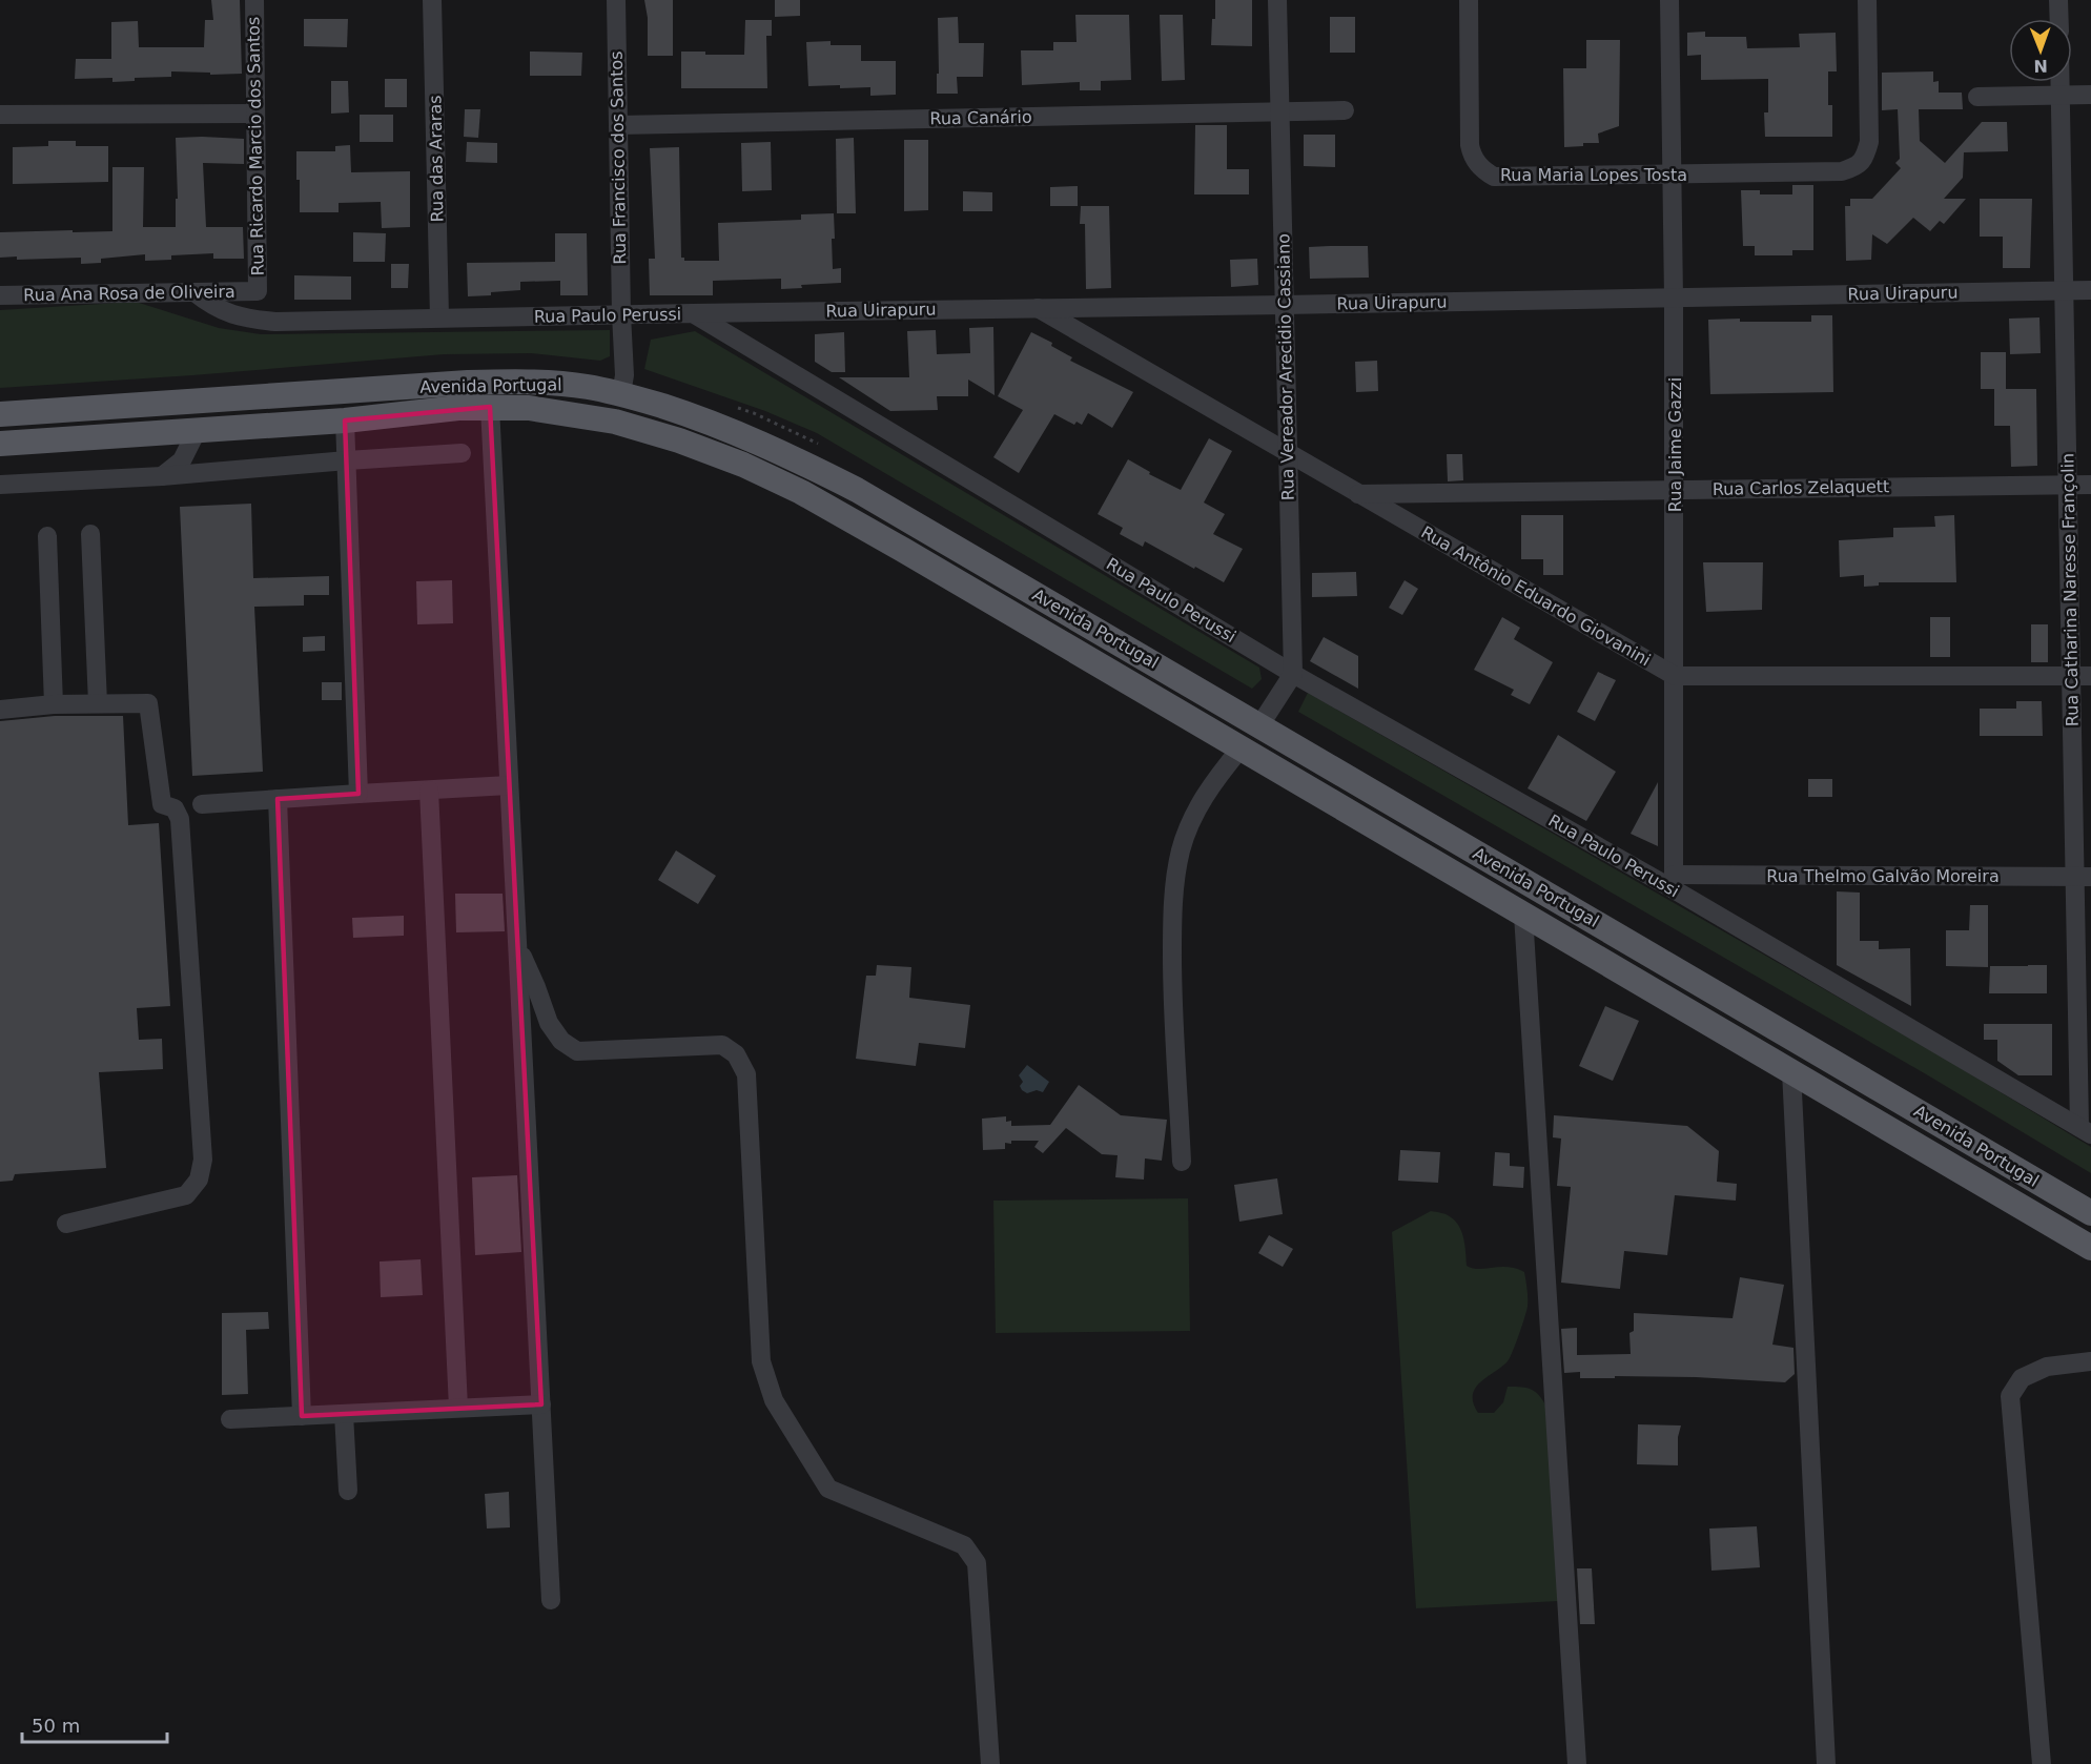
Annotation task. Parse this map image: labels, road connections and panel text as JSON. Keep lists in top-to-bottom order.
{
  "streets": {
    "main road": ["Avenida Portugal"],
    "street": [
      "Rua Canário",
      "Rua Ricardo Marcio dos Santos",
      "Rua Francisco dos Santos",
      "Rua das Araras",
      "Rua Maria Lopes Tosta",
      "Rua Ana Rosa de Oliveira",
      "Rua Uirapuru",
      "Rua Paulo Perussi",
      "Rua Vereador Arecidio Cassiano",
      "Rua Jaime Gazzi",
      "Rua Carlos Zelaquett",
      "Rua Catharina Naresse Françolin",
      "Rua Antônio Eduardo Giovanini",
      "Rua Thelmo Galvão Moreira"
    ]
  },
  "crossings": [
    ["Rua Canário", "Rua Francisco dos Santos"],
    ["Rua Canário", "Rua Vereador Arecidio Cassiano"],
    ["Rua Ricardo Marcio dos Santos", "Rua Ana Rosa de Oliveira"],
    ["Rua Francisco dos Santos", "Rua Paulo Perussi"],
    ["Rua Francisco dos Santos", "Avenida Portugal"],
    ["Rua das Araras", "Rua Paulo Perussi"],
    ["Rua Maria Lopes Tosta", "Rua Jaime Gazzi"],
    ["Rua Ana Rosa de Oliveira", "Rua Paulo Perussi"],
    ["Rua Uirapuru", "Rua Paulo Perussi"],
    ["Rua Uirapuru", "Rua Vereador Arecidio Cassiano"],
    ["Rua Uirapuru", "Rua Jaime Gazzi"],
    ["Rua Uirapuru", "Rua Catharina Naresse Françolin"],
    ["Rua Uirapuru", "Rua Antônio Eduardo Giovanini"],
    ["Rua Paulo Perussi", "Rua Vereador Arecidio Cassiano"],
    ["Rua Paulo Perussi", "Rua Jaime Gazzi"],
    ["Rua Paulo Perussi", "Rua Catharina Naresse Françolin"],
    ["Rua Paulo Perussi", "Rua Thelmo Galvão Moreira"],
    ["Rua Vereador Arecidio Cassiano", "Rua Antônio Eduardo Giovanini"],
    ["Rua Jaime Gazzi", "Rua Carlos Zelaquett"],
    ["Rua Jaime Gazzi", "Rua Antônio Eduardo Giovanini"],
    ["Rua Jaime Gazzi", "Rua Thelmo Galvão Moreira"],
    ["Rua Carlos Zelaquett", "Rua Catharina Naresse Françolin"],
    ["Rua Carlos Zelaquett", "Rua Antônio Eduardo Giovanini"],
    ["Rua Catharina Naresse Françolin", "Rua Antônio Eduardo Giovanini"],
    ["Rua Catharina Naresse Françolin", "Rua Thelmo Galvão Moreira"]
  ],
  "scale_bar": "50 m",
  "north": "bottom"
}
